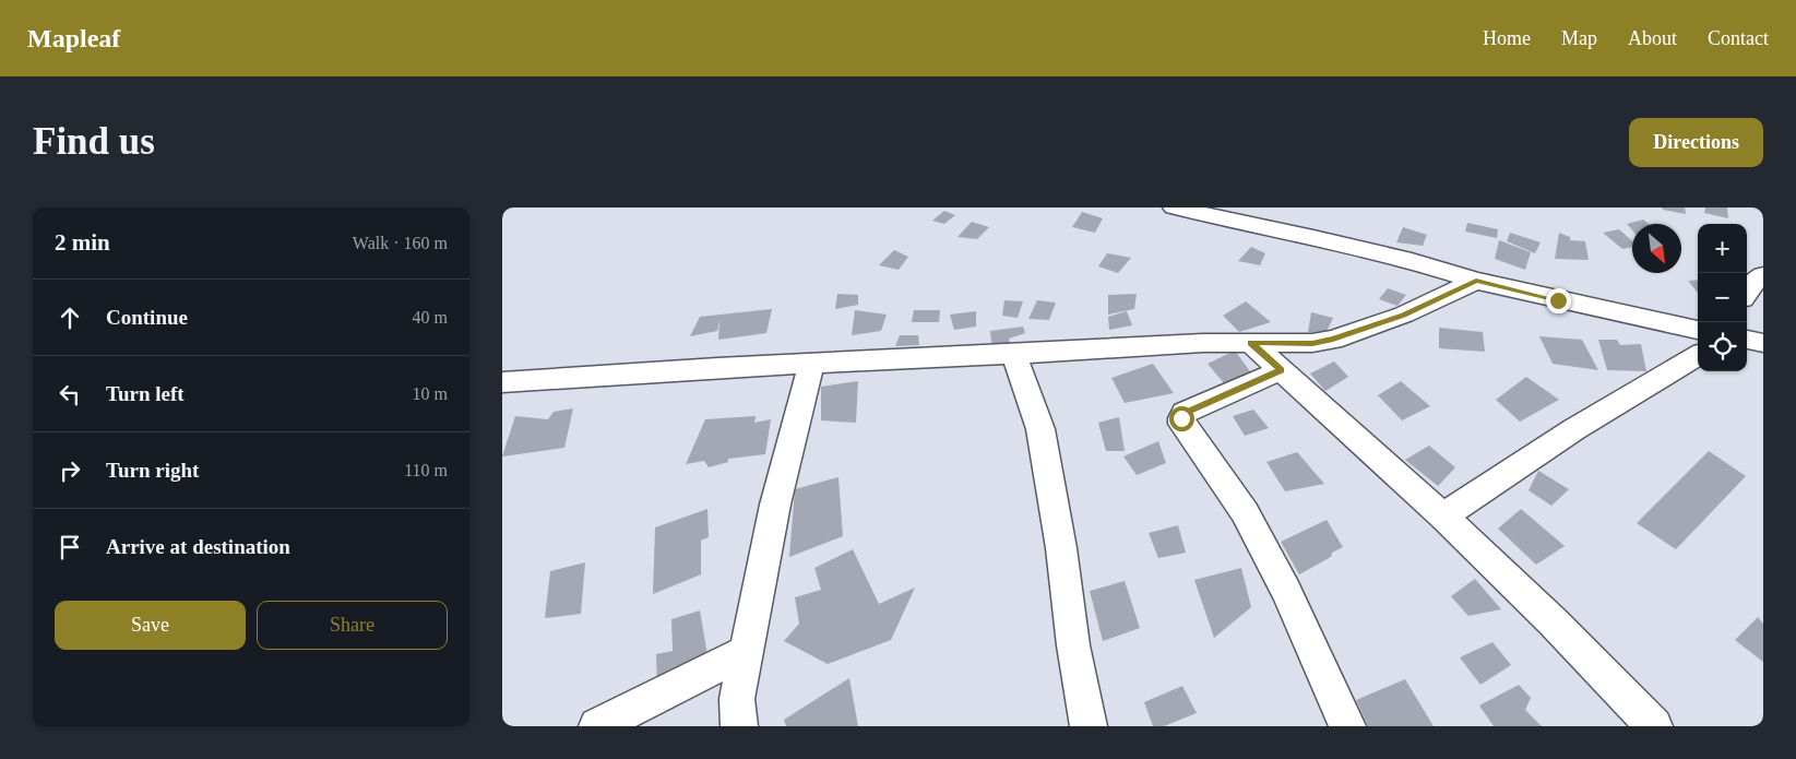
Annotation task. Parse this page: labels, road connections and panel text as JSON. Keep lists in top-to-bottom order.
{
  "north": "bottom right",
  "page": {
    "header": "Mapleaf",
    "nav": [
      "Home",
      "Map",
      "About",
      "Contact"
    ],
    "buttons": [
      "Directions",
      ["Save", "Share"]
    ],
    "title": "Find us",
    "heading": ["2 min", "Walk · 160 m"],
    "map_buttons": ["+", "−"],
    "list": [
      ["Continue", "40 m"],
      ["Turn left", "10 m"],
      ["Turn right", "110 m"],
      "Arrive at destination"
    ]
  }
}
